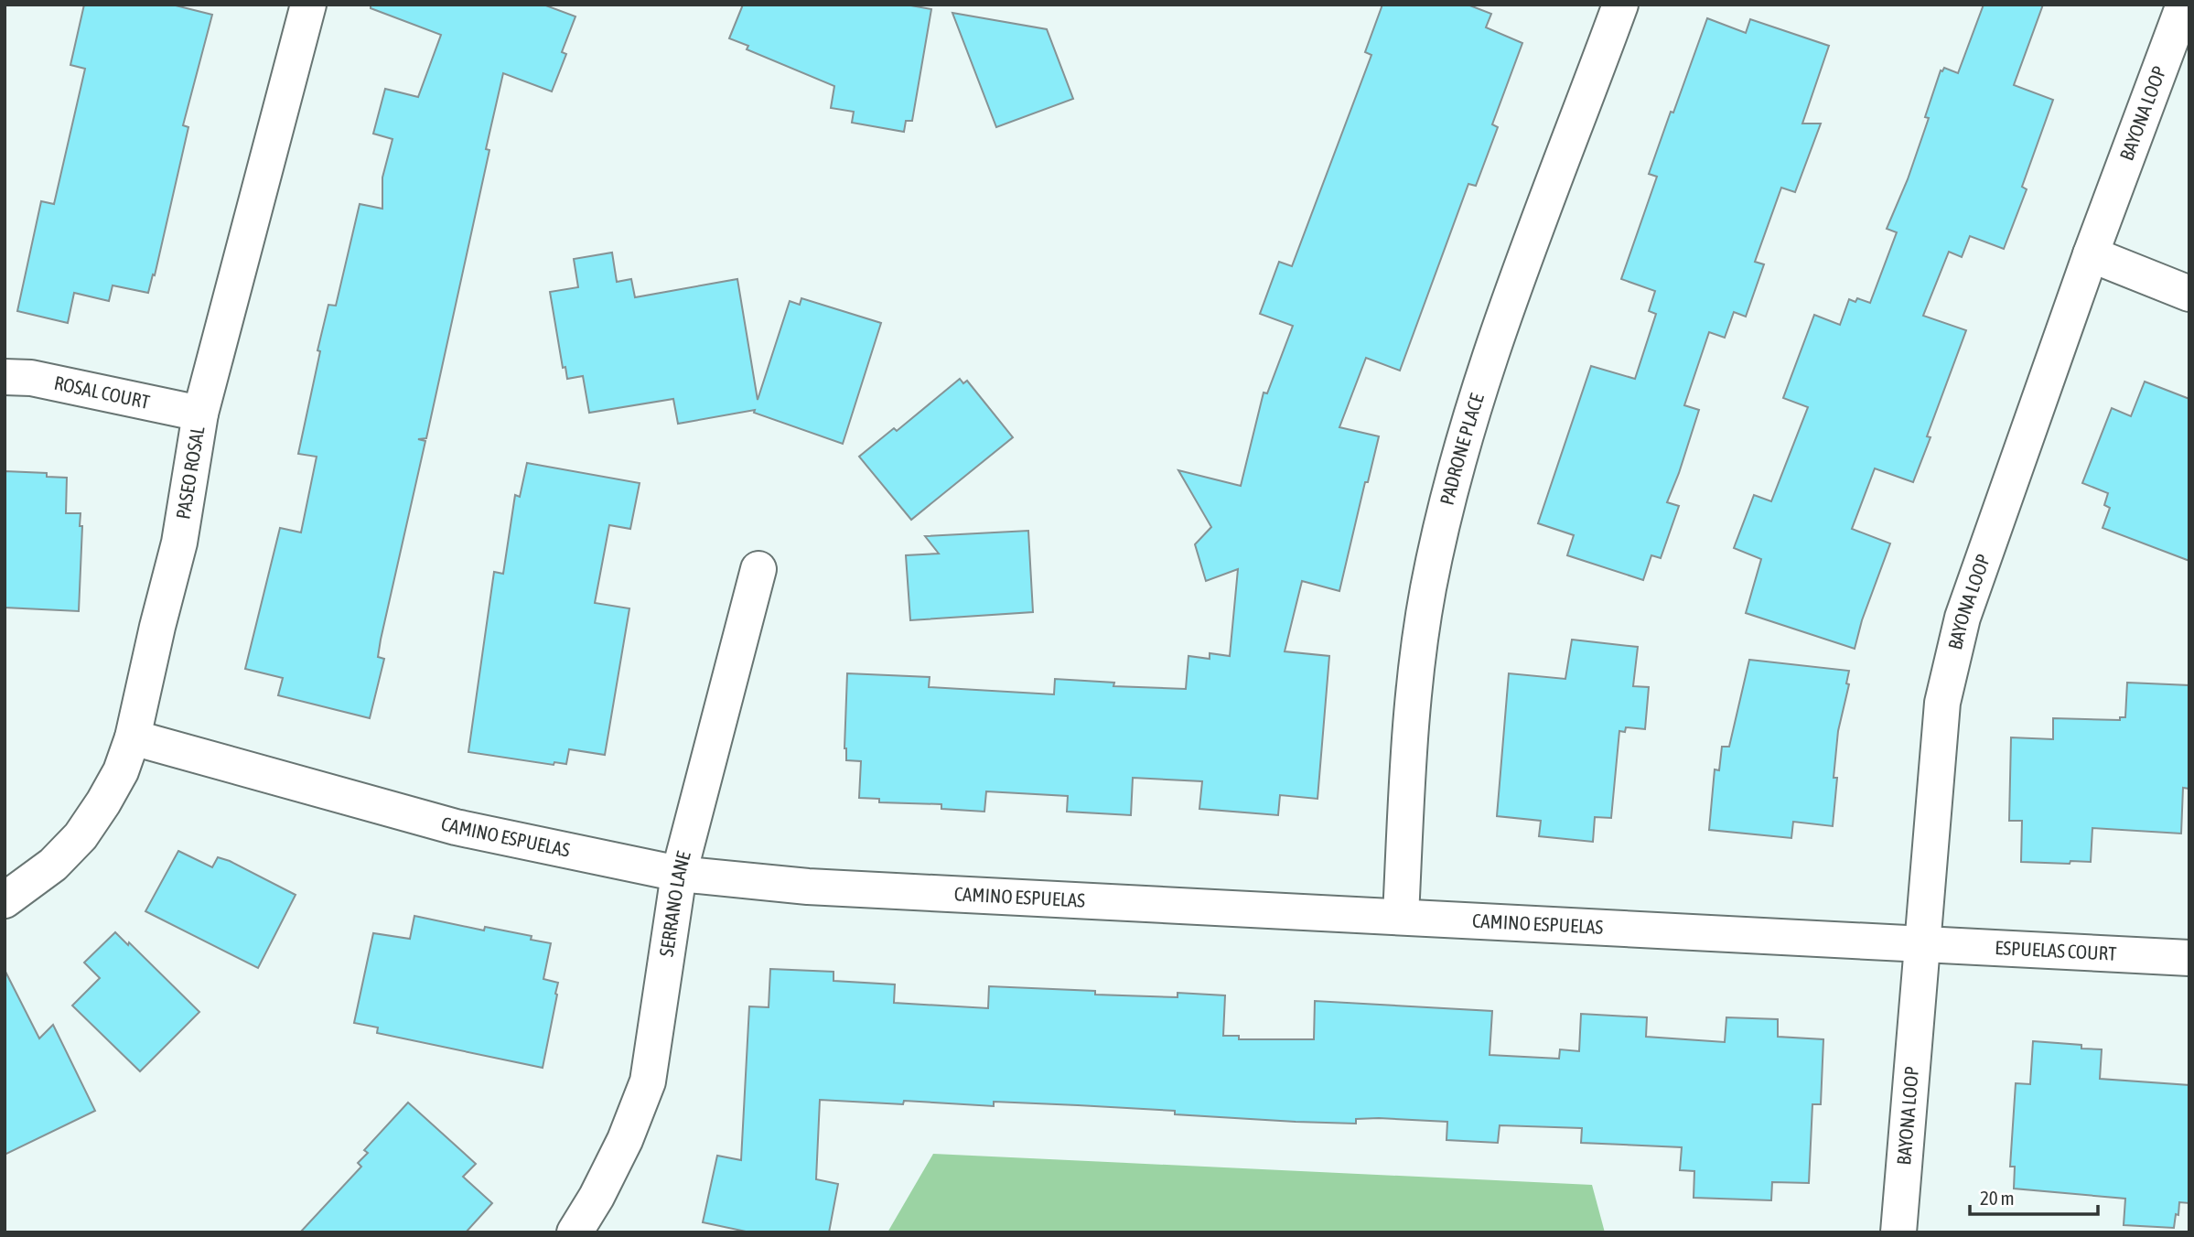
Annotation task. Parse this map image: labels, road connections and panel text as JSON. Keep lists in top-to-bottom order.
{
  "streets": {
    "street": [
      "BAYONA LOOP",
      "ROSAL COURT",
      "PADRONE PLACE",
      "PASEO ROSAL",
      "CAMINO ESPUELAS",
      "SERRANO LANE",
      "ESPUELAS COURT"
    ]
  },
  "crossings": [
    ["BAYONA LOOP", "CAMINO ESPUELAS"],
    ["BAYONA LOOP", "ESPUELAS COURT"],
    ["ROSAL COURT", "PASEO ROSAL"],
    ["PADRONE PLACE", "CAMINO ESPUELAS"],
    ["PASEO ROSAL", "CAMINO ESPUELAS"],
    ["CAMINO ESPUELAS", "SERRANO LANE"],
    ["CAMINO ESPUELAS", "ESPUELAS COURT"]
  ],
  "scale_bar": "20 m"
}
